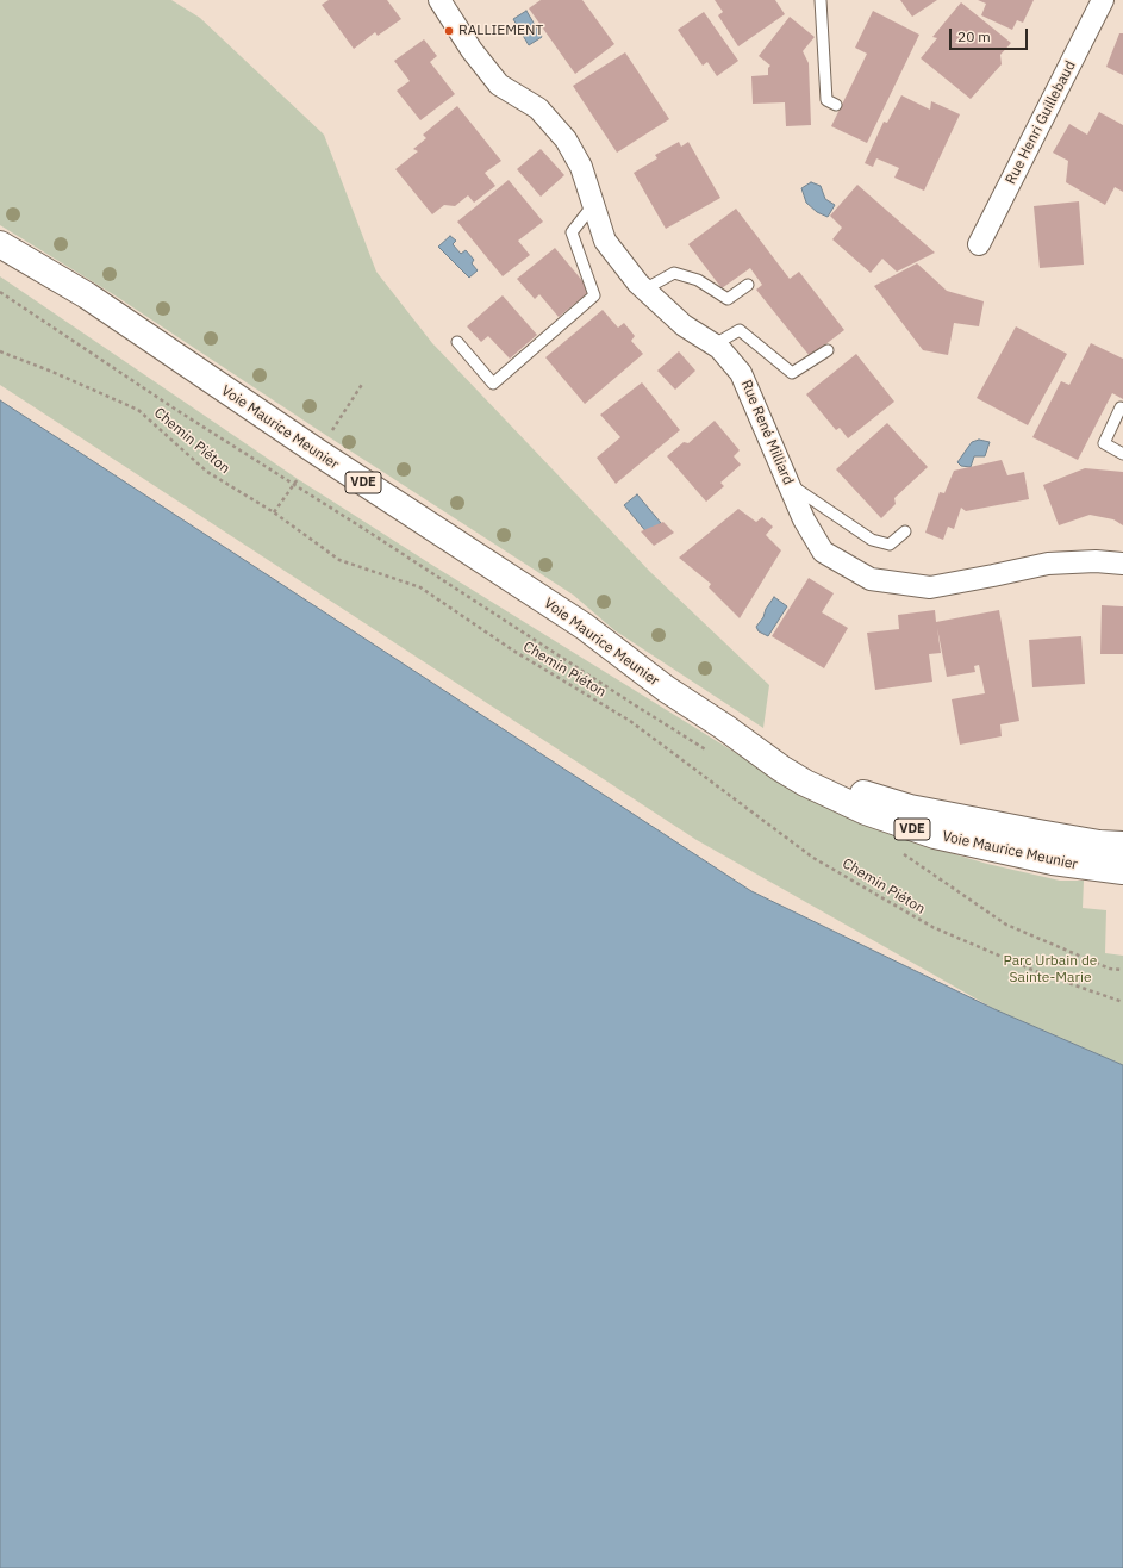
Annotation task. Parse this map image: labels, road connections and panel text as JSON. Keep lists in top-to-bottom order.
{
  "streets": {
    "main road": ["Voie Maurice Meunier", "VDE"],
    "street": ["Rue Henri Guillebaud", "Rue René Milliard"],
    "path": ["Chemin Piéton"]
  },
  "parks": ["Parc Urbain de Sainte-Marie"],
  "places": ["RALLIEMENT"],
  "scale_bar": "20 m"
}
